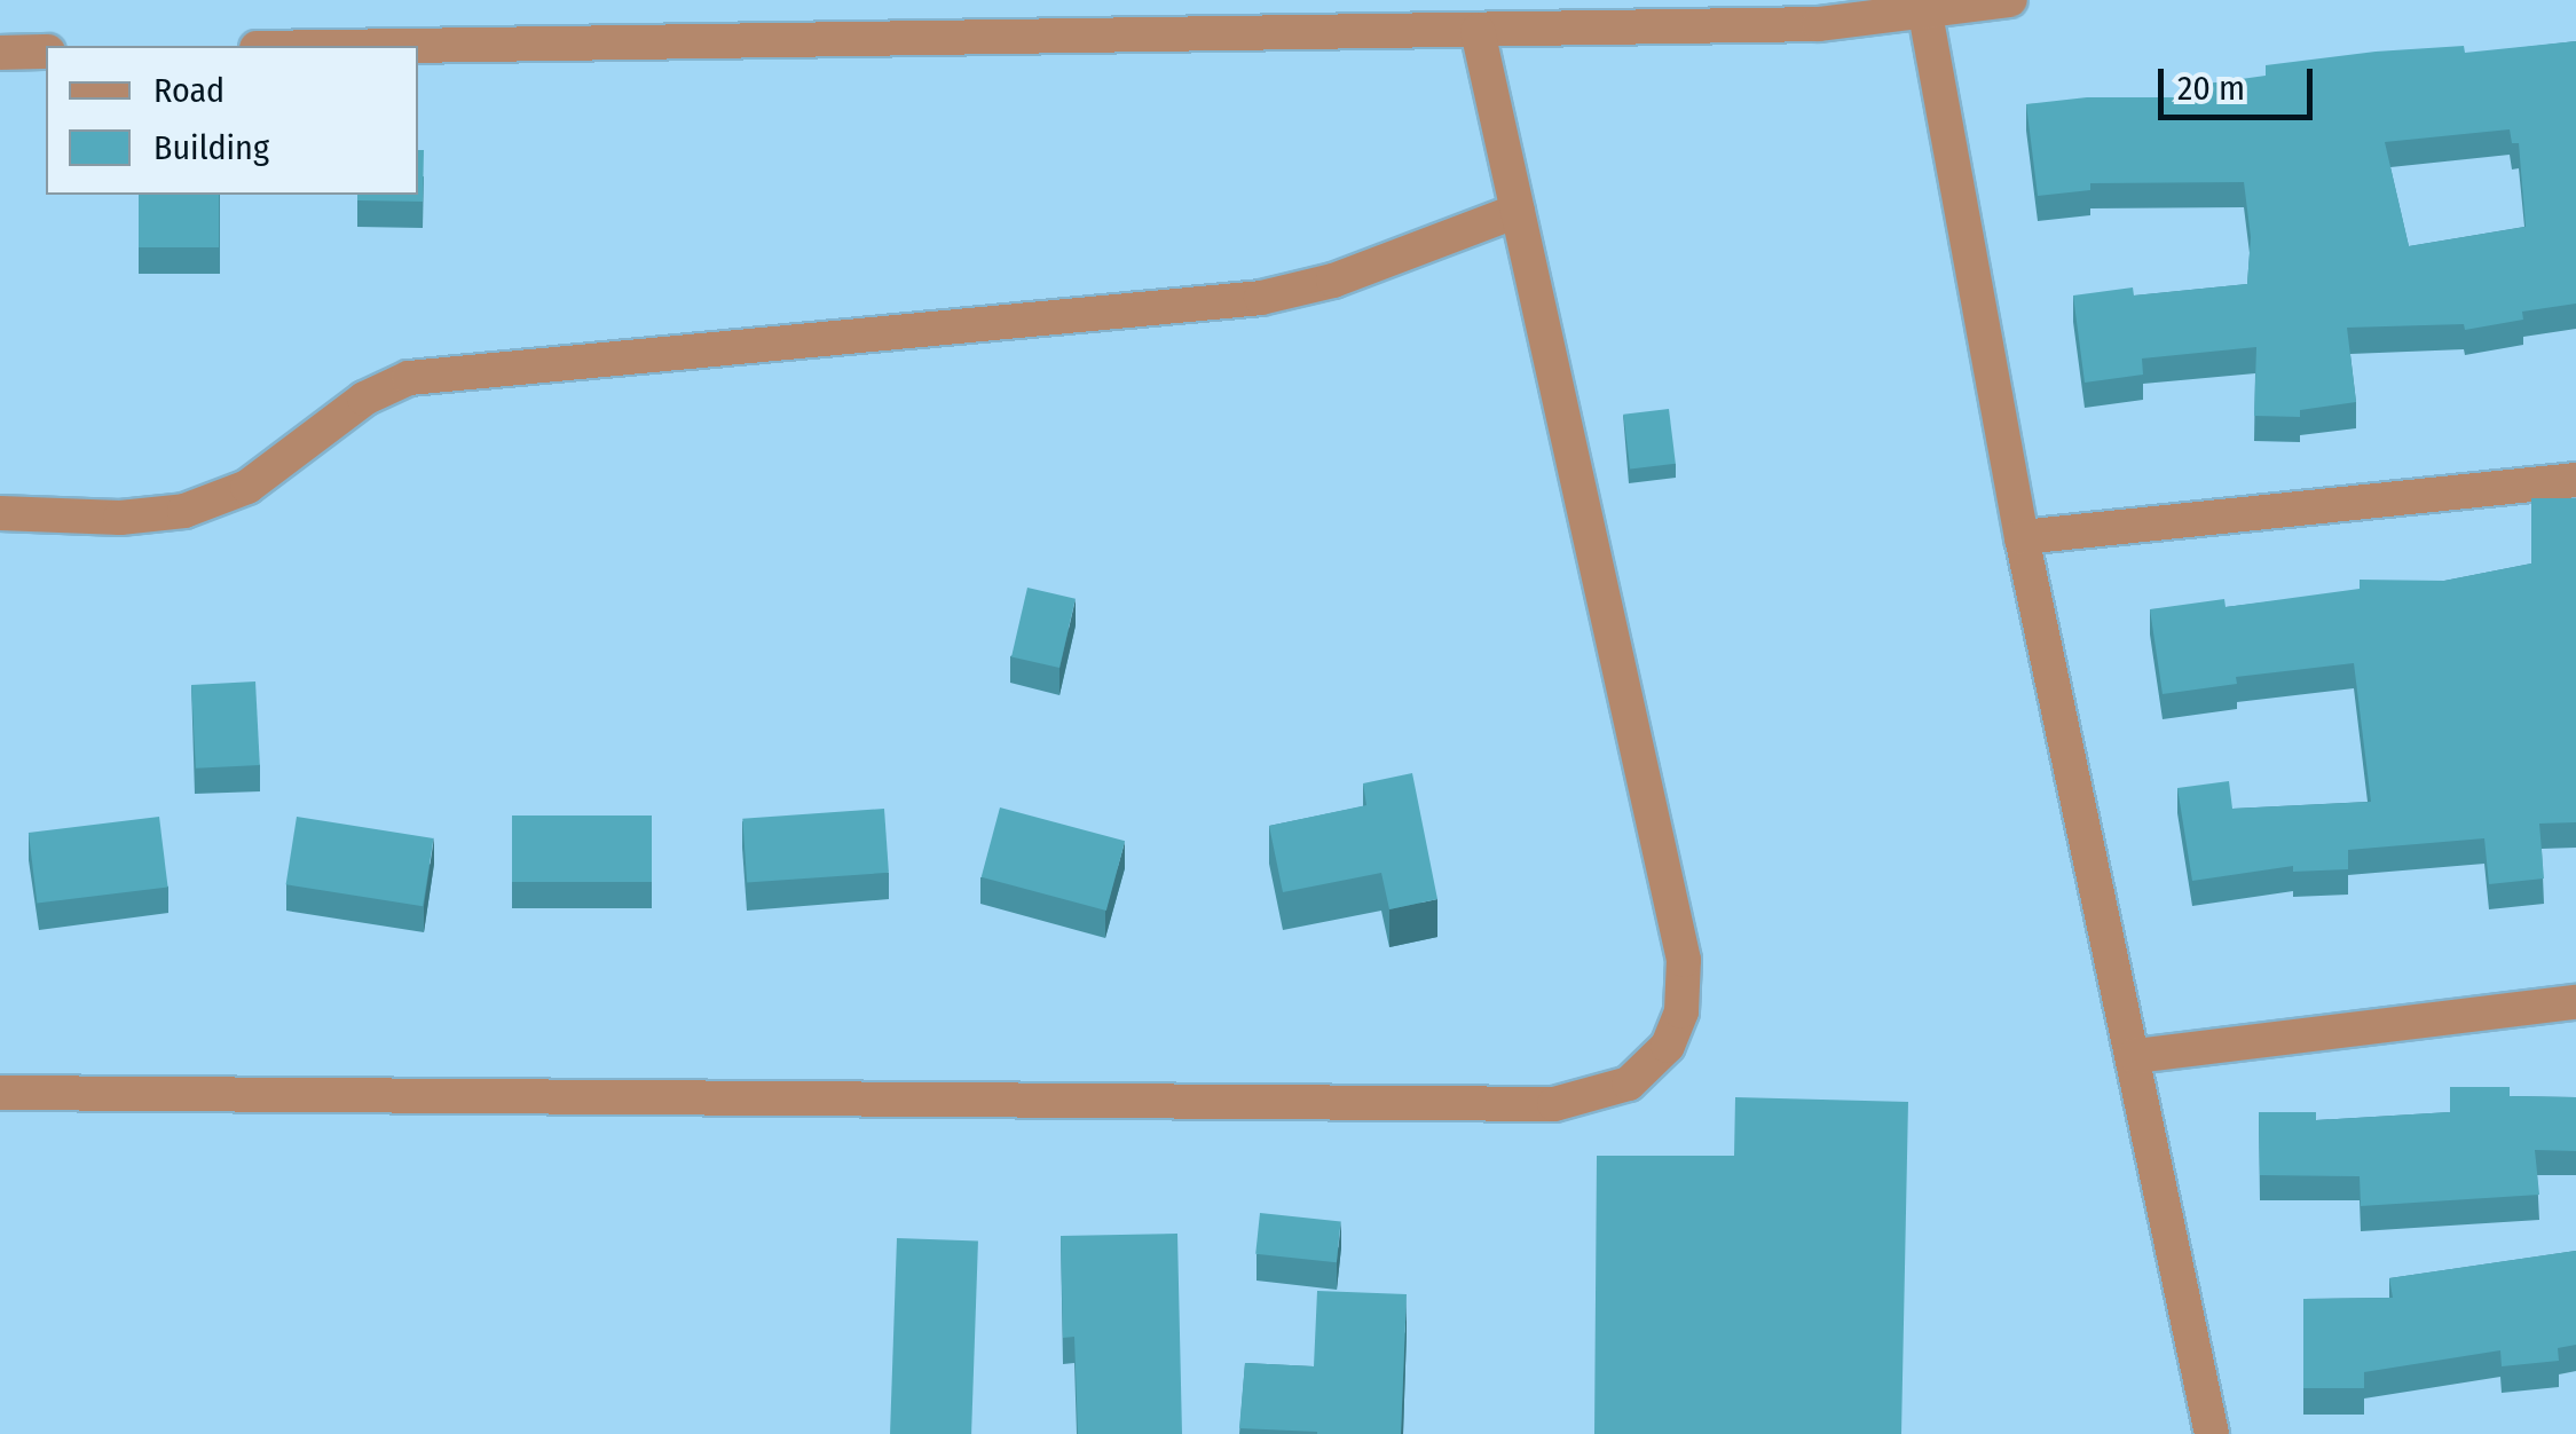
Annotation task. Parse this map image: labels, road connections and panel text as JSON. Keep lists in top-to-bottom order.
{
  "legend": ["Road", "Building"],
  "scale_bar": "20 m"
}
